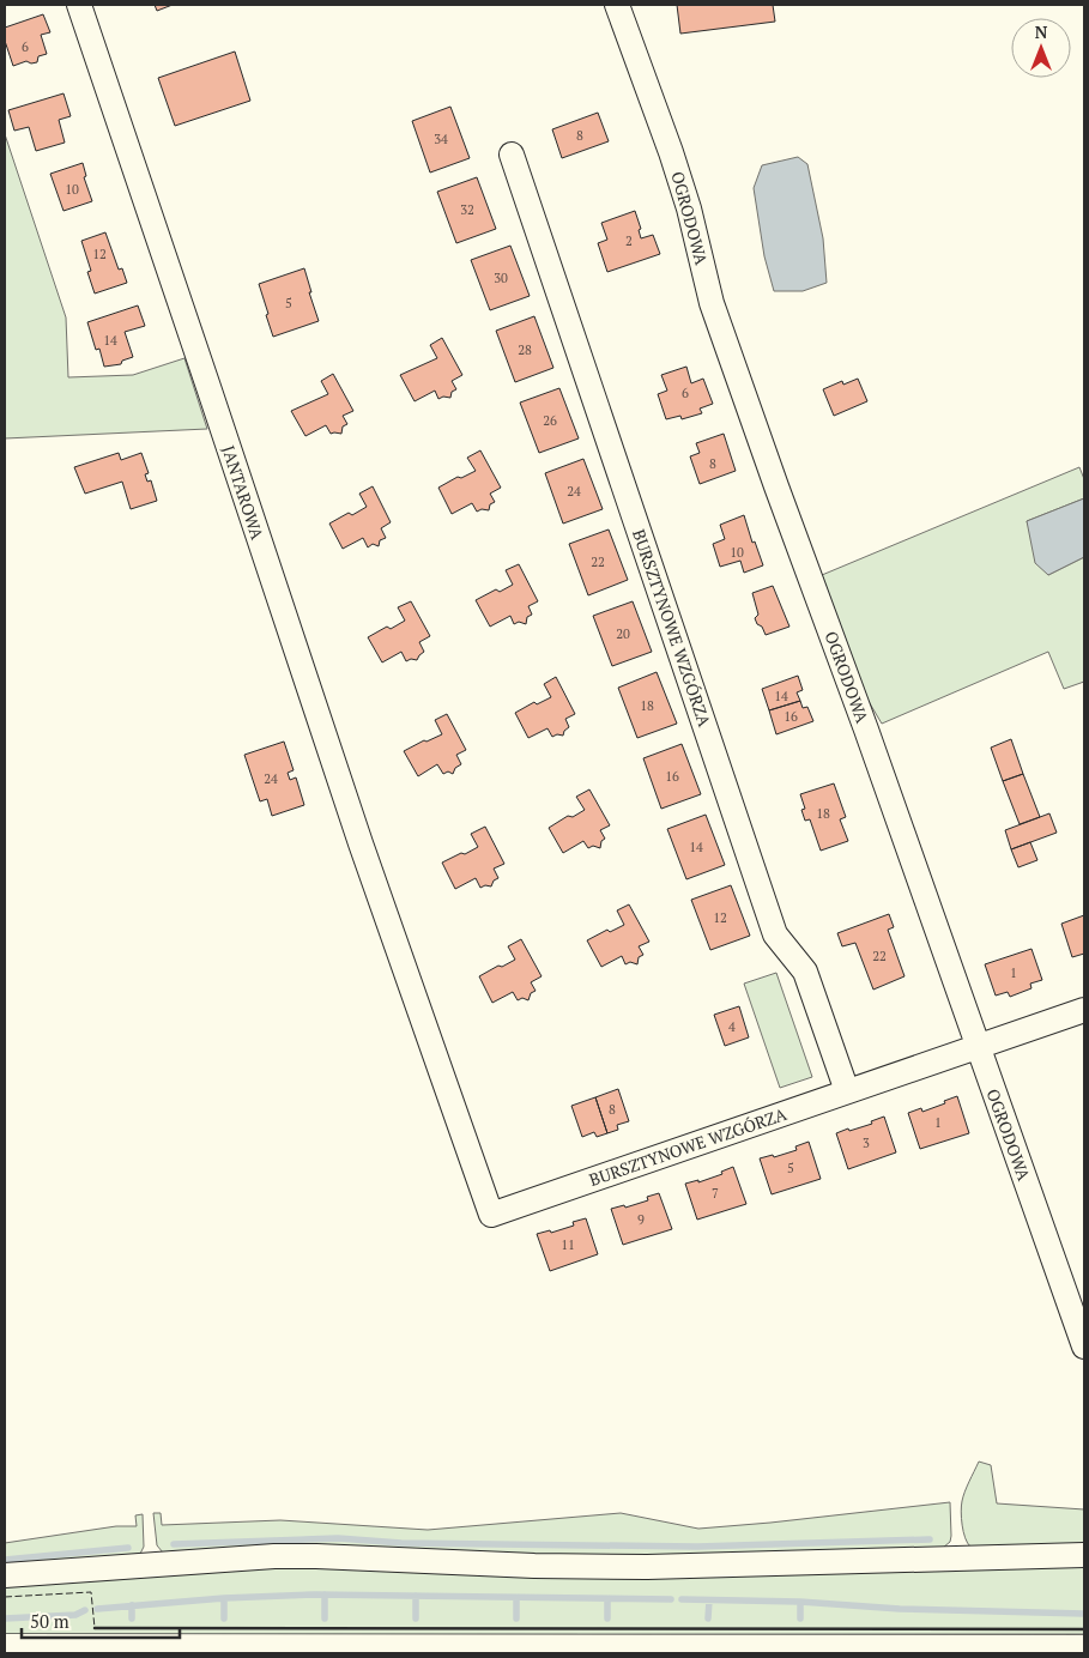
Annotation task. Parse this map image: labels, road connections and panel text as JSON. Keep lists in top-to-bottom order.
{
  "streets": {
    "street": ["OGRODOWA", "JANTAROWA", "BURSZTYNOWE WZGÓRZA"]
  },
  "crossings": [
    ["OGRODOWA", "BURSZTYNOWE WZGÓRZA"],
    ["JANTAROWA", "BURSZTYNOWE WZGÓRZA"]
  ],
  "house_numbers": [
    "6",
    "8",
    "34",
    "10",
    "32",
    "2",
    "12",
    "30",
    "5",
    "14",
    "28",
    "6",
    "26",
    "8",
    "24",
    "10",
    "22",
    "20",
    "14",
    "18",
    "16",
    "16",
    "24",
    "18",
    "14",
    "12",
    "22",
    "1",
    "4",
    "8",
    "1",
    "3",
    "5",
    "7",
    "9",
    "11"
  ],
  "scale_bar": "50 m",
  "north": "top"
}
